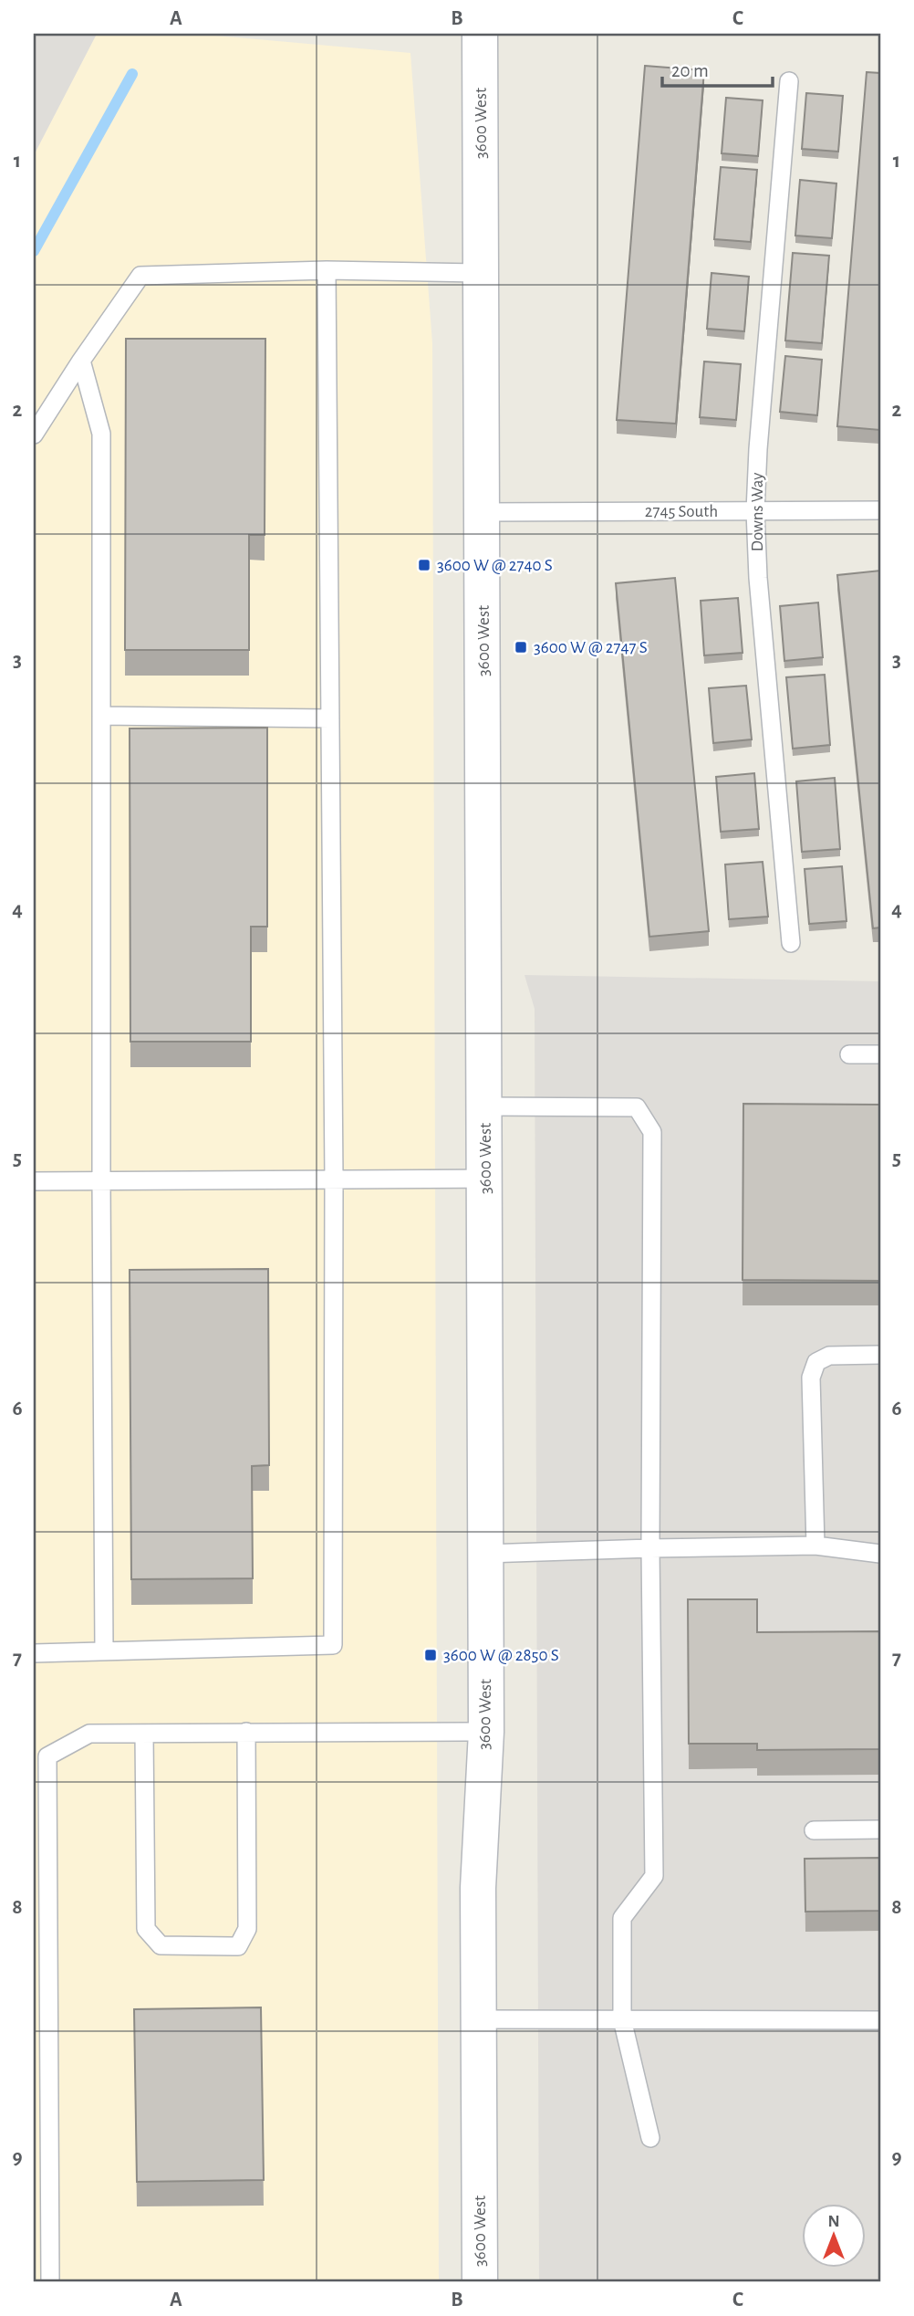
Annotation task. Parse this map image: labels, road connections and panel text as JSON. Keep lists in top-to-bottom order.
{
  "streets": {
    "street": ["3600 West"],
    "lane": ["2745 South", "Downs Way"]
  },
  "crossings": [
    ["3600 West", "2745 South"],
    ["2745 South", "Downs Way"]
  ],
  "places": {
    "transit": ["3600 W @ 2740 S", "3600 W @ 2747 S", "3600 W @ 2850 S"]
  },
  "scale_bar": "20 m",
  "north": "top",
  "grid": {
    "columns": ["A", "B", "C"],
    "rows": [
      "1",
      "2",
      "3",
      "4",
      "5",
      "6",
      "7",
      "8",
      "9"
    ]
  }
}
